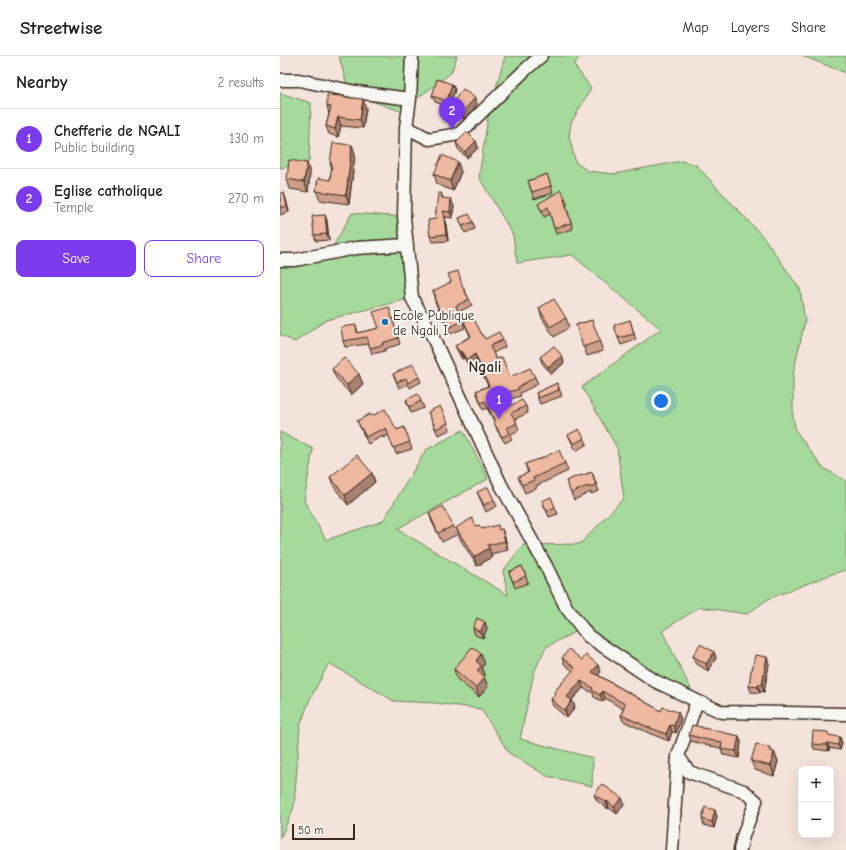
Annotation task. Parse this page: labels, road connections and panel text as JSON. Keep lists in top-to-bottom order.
{
  "districts": ["Ngali"],
  "places": ["Ecole Publique de Ngali I"],
  "scale_bar": "50 m",
  "page": {
    "header": "Streetwise",
    "nav": ["Map", "Layers", "Share"],
    "heading": ["Nearby", "2 results"],
    "pins": ["2", "1"],
    "list": [
      {
        "mark": "1",
        "name": "Chefferie de NGALI",
        "note": "Public building",
        "value": "130 m"
      },
      {
        "mark": "2",
        "name": "Eglise catholique",
        "note": "Temple",
        "value": "270 m"
      }
    ],
    "buttons": ["Save", "Share"],
    "map_buttons": ["+", "−"],
    "scale": "50 m"
  }
}
